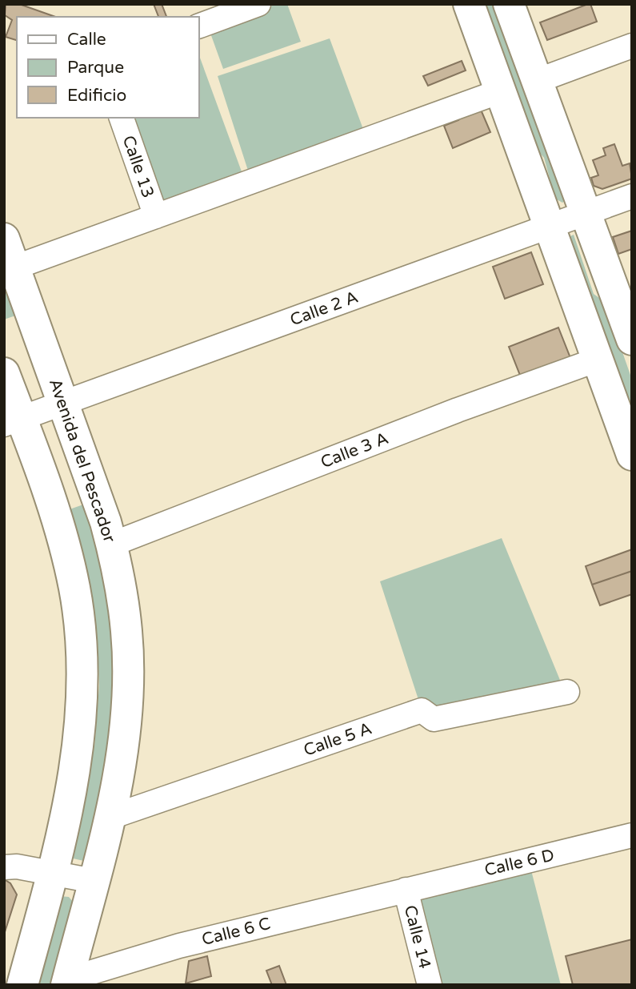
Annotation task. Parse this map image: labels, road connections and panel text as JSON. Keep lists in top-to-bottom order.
{
  "streets": {
    "main road": ["Avenida del Pescador"],
    "street": [
      "Calle 13",
      "Calle 2 A",
      "Calle 3 A",
      "Calle 5 A",
      "Calle 6 D",
      "Calle 6 C",
      "Calle 14"
    ]
  },
  "crossings": [
    ["Calle 2 A", "Avenida del Pescador"],
    ["Calle 3 A", "Avenida del Pescador"],
    ["Avenida del Pescador", "Calle 5 A"],
    ["Avenida del Pescador", "Calle 6 C"],
    ["Calle 6 D", "Calle 6 C"],
    ["Calle 6 D", "Calle 14"],
    ["Calle 6 C", "Calle 14"]
  ],
  "legend": ["Calle", "Parque", "Edificio"]
}
